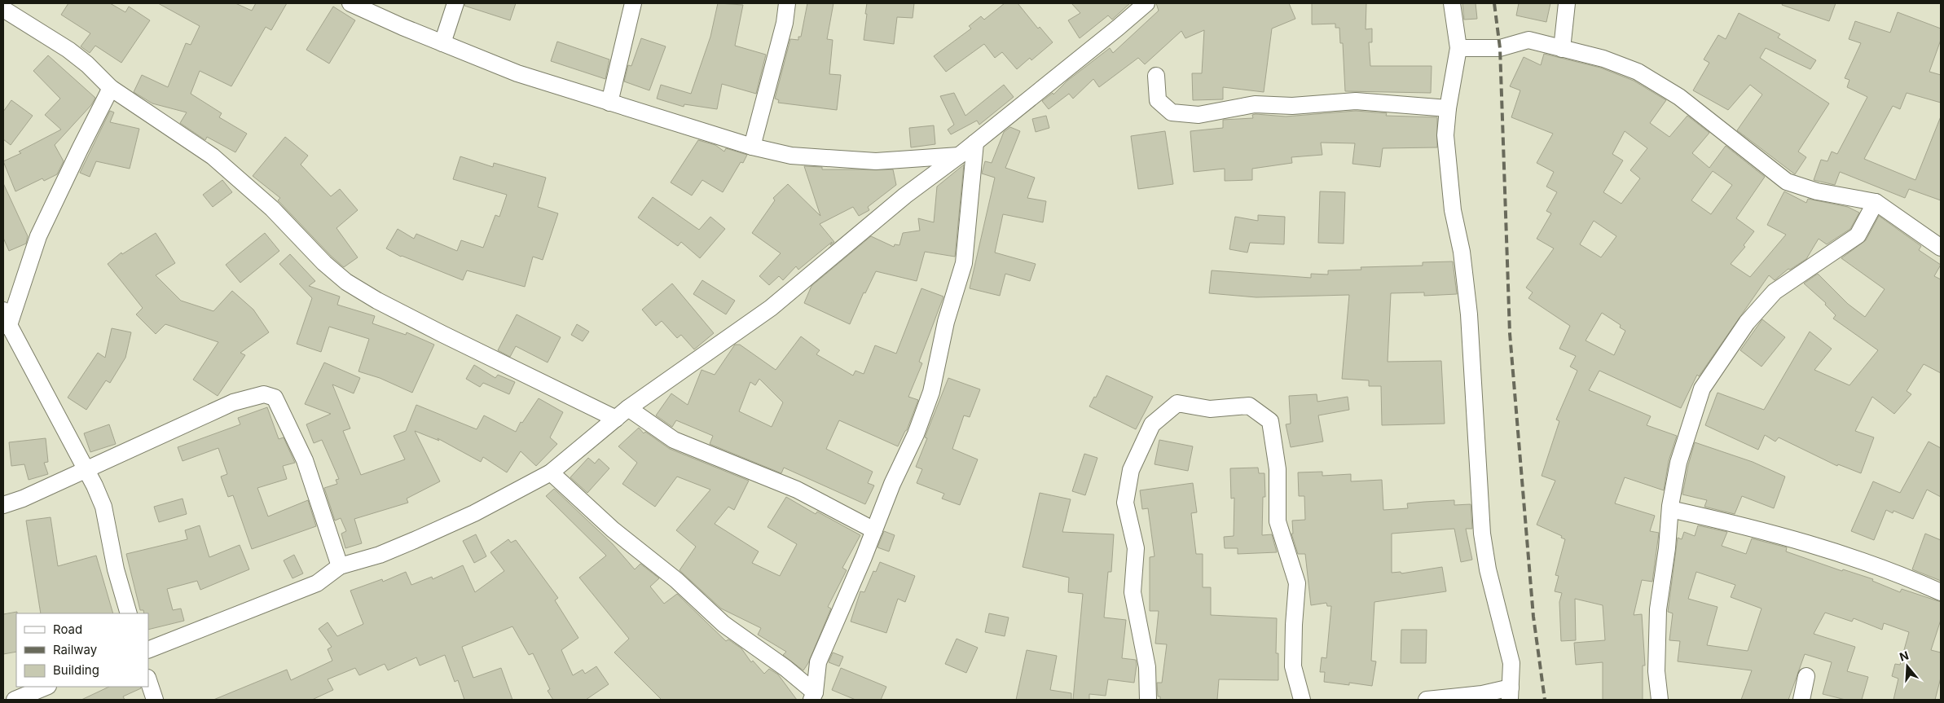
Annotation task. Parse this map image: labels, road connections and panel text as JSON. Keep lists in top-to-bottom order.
{
  "legend": ["Road", "Railway", "Building"],
  "north": "top"
}
